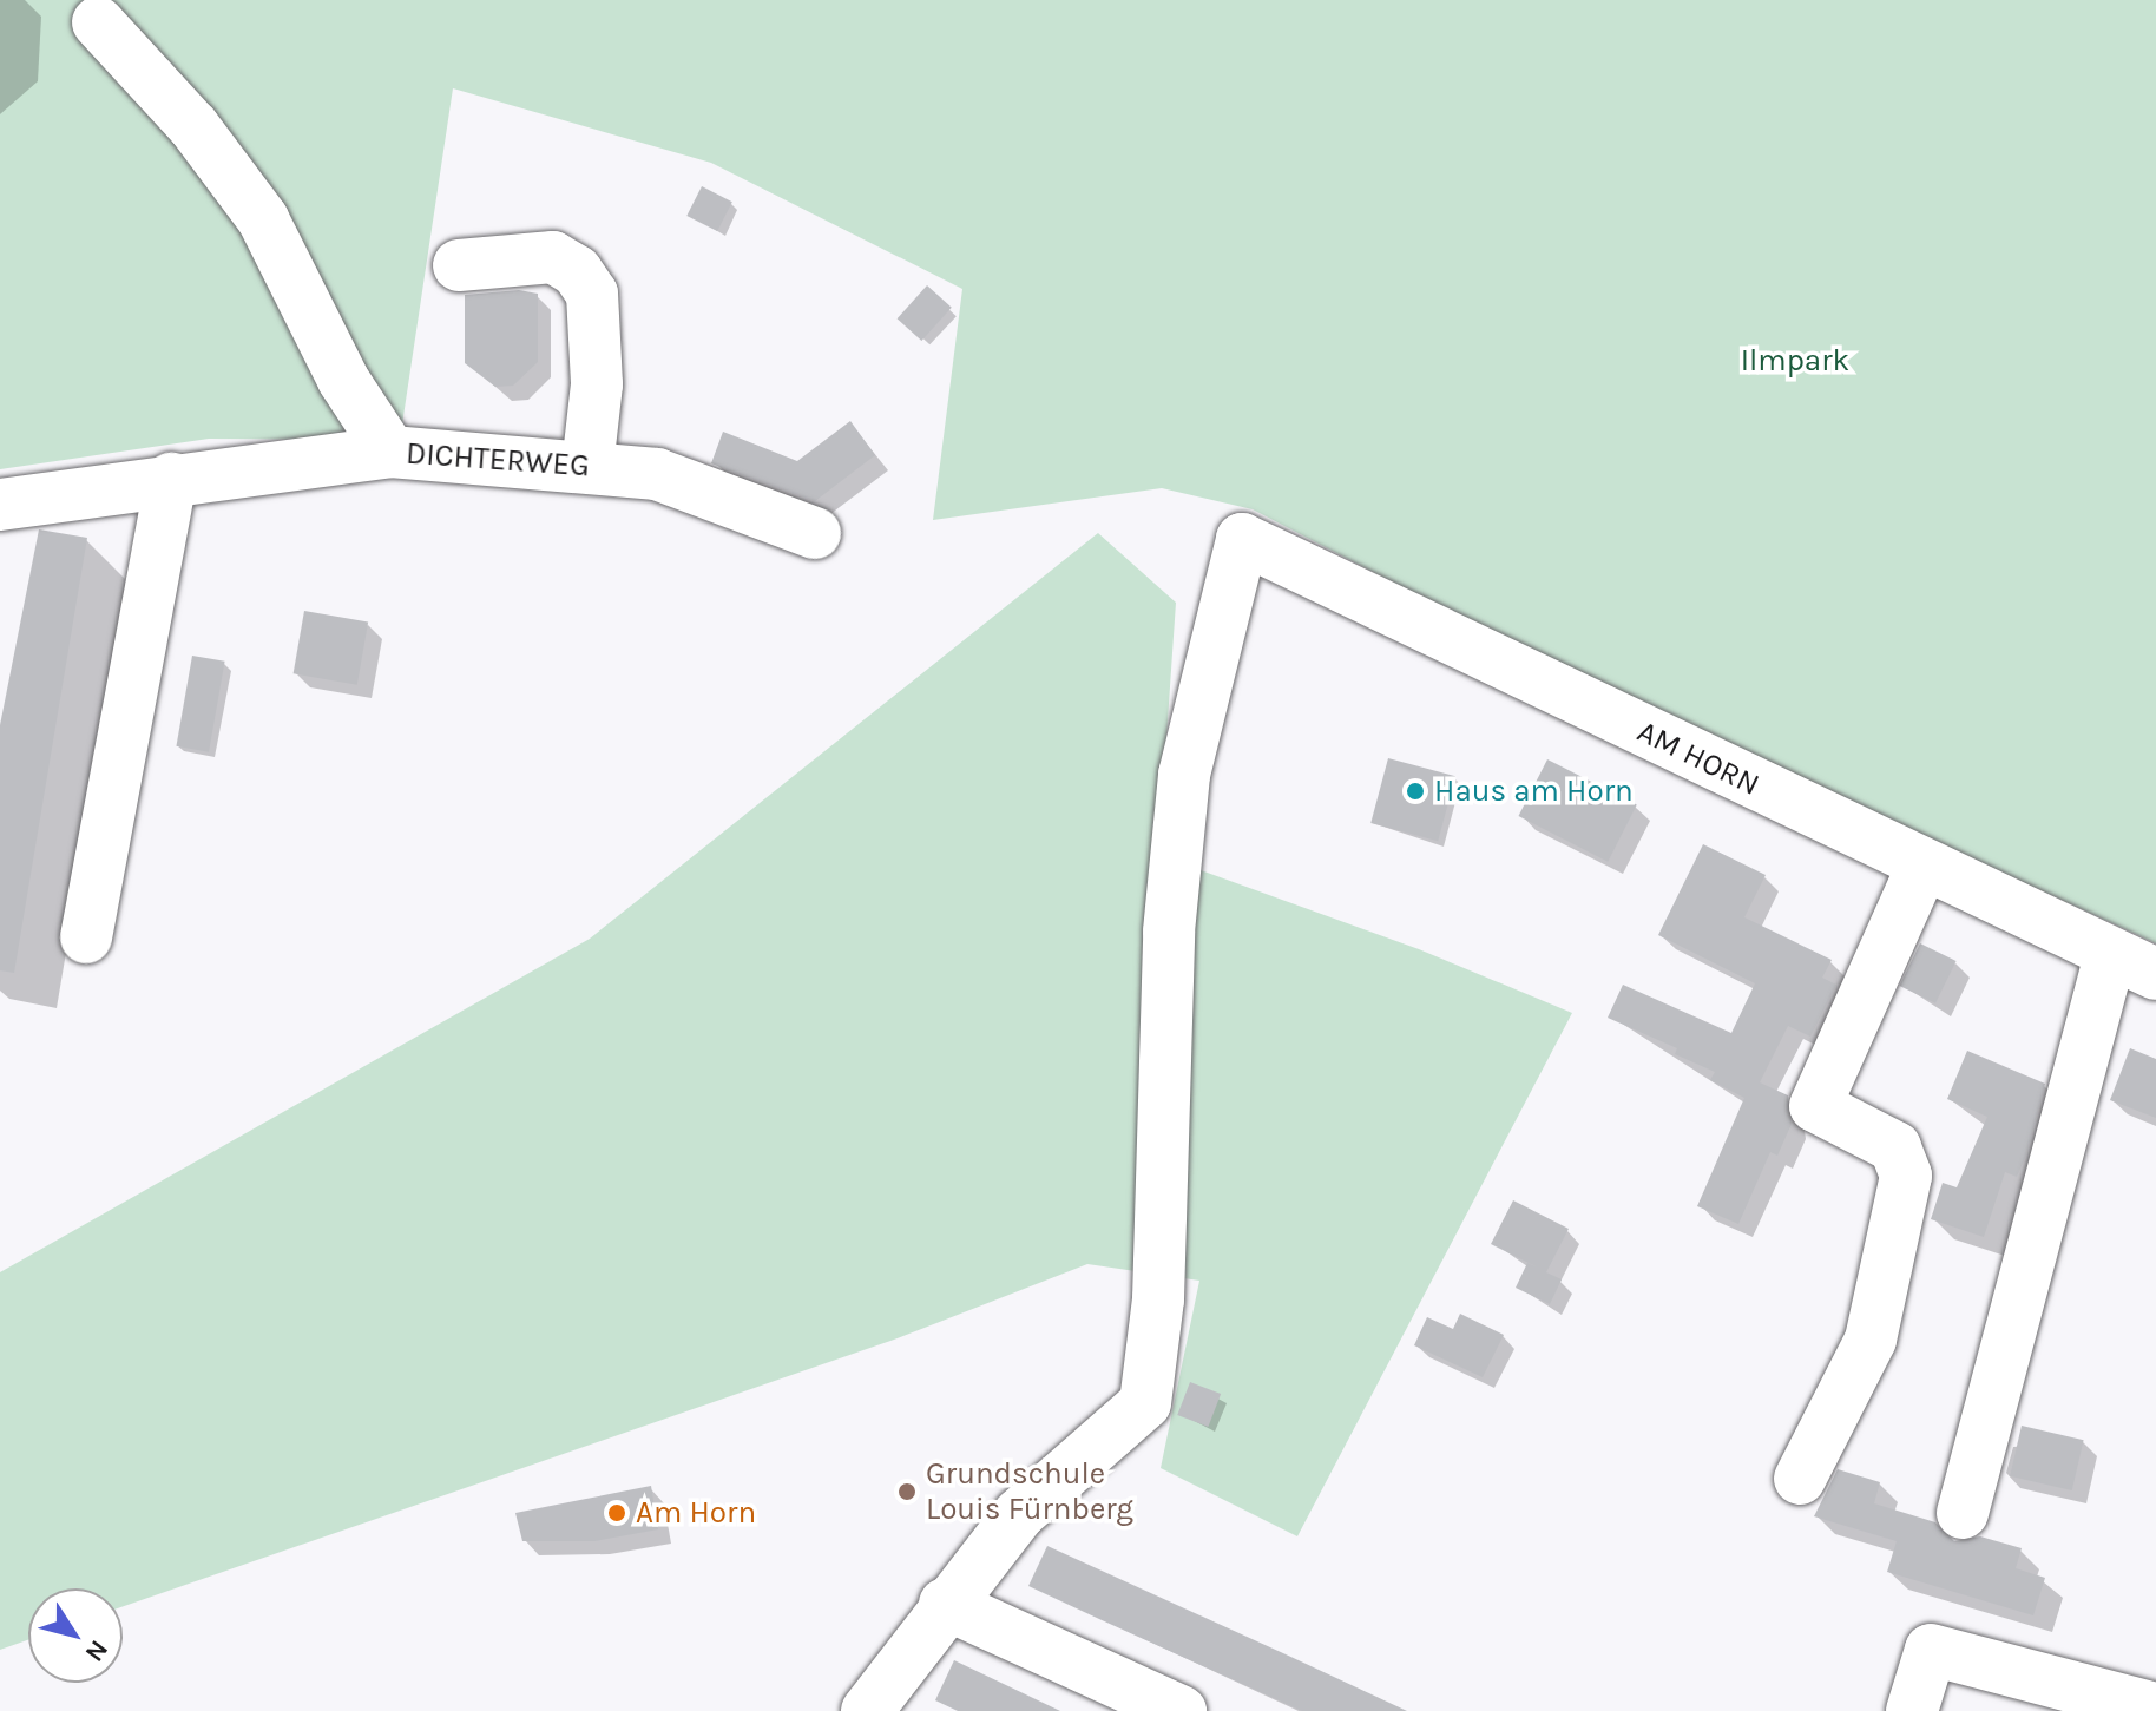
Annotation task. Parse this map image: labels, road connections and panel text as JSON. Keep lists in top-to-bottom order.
{
  "streets": {
    "street": ["DICHTERWEG", "AM HORN"]
  },
  "parks": ["Ilmpark"],
  "places": ["Haus am Horn", "Grundschule Louis Fürnberg", "Am Horn"],
  "north": "bottom right"
}
